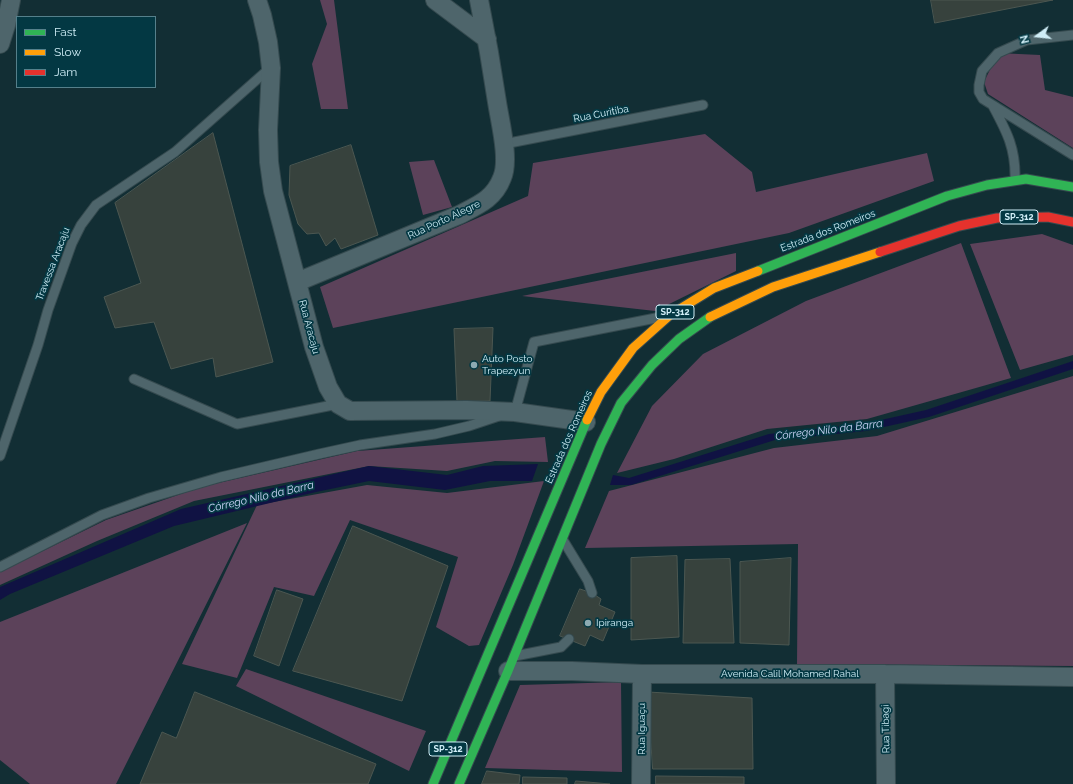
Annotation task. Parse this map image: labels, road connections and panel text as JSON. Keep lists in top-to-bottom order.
{
  "streets": {
    "main road": ["SP-312", "Estrada dos Romeiros"],
    "street": [
      "Rua Porto Alegre",
      "Rua Aracaju",
      "Avenida Calil Mohamed Rahal",
      "Rua Iguaçu",
      "Rua Tibagi"
    ],
    "lane": ["Rua Curitiba", "Travessa Aracaju"]
  },
  "crossings": [
    ["Rua Curitiba", "Rua Porto Alegre"],
    ["SP-312", "Avenida Calil Mohamed Rahal"],
    ["Rua Porto Alegre", "Rua Aracaju"],
    ["Travessa Aracaju", "Rua Aracaju"],
    ["Avenida Calil Mohamed Rahal", "Rua Iguaçu"],
    ["Avenida Calil Mohamed Rahal", "Rua Tibagi"]
  ],
  "water": ["Córrego Nilo da Barra"],
  "places": ["Auto Posto Trapezyun", "Ipiranga"],
  "legend": ["Fast", "Slow", "Jam"],
  "north": "left"
}
